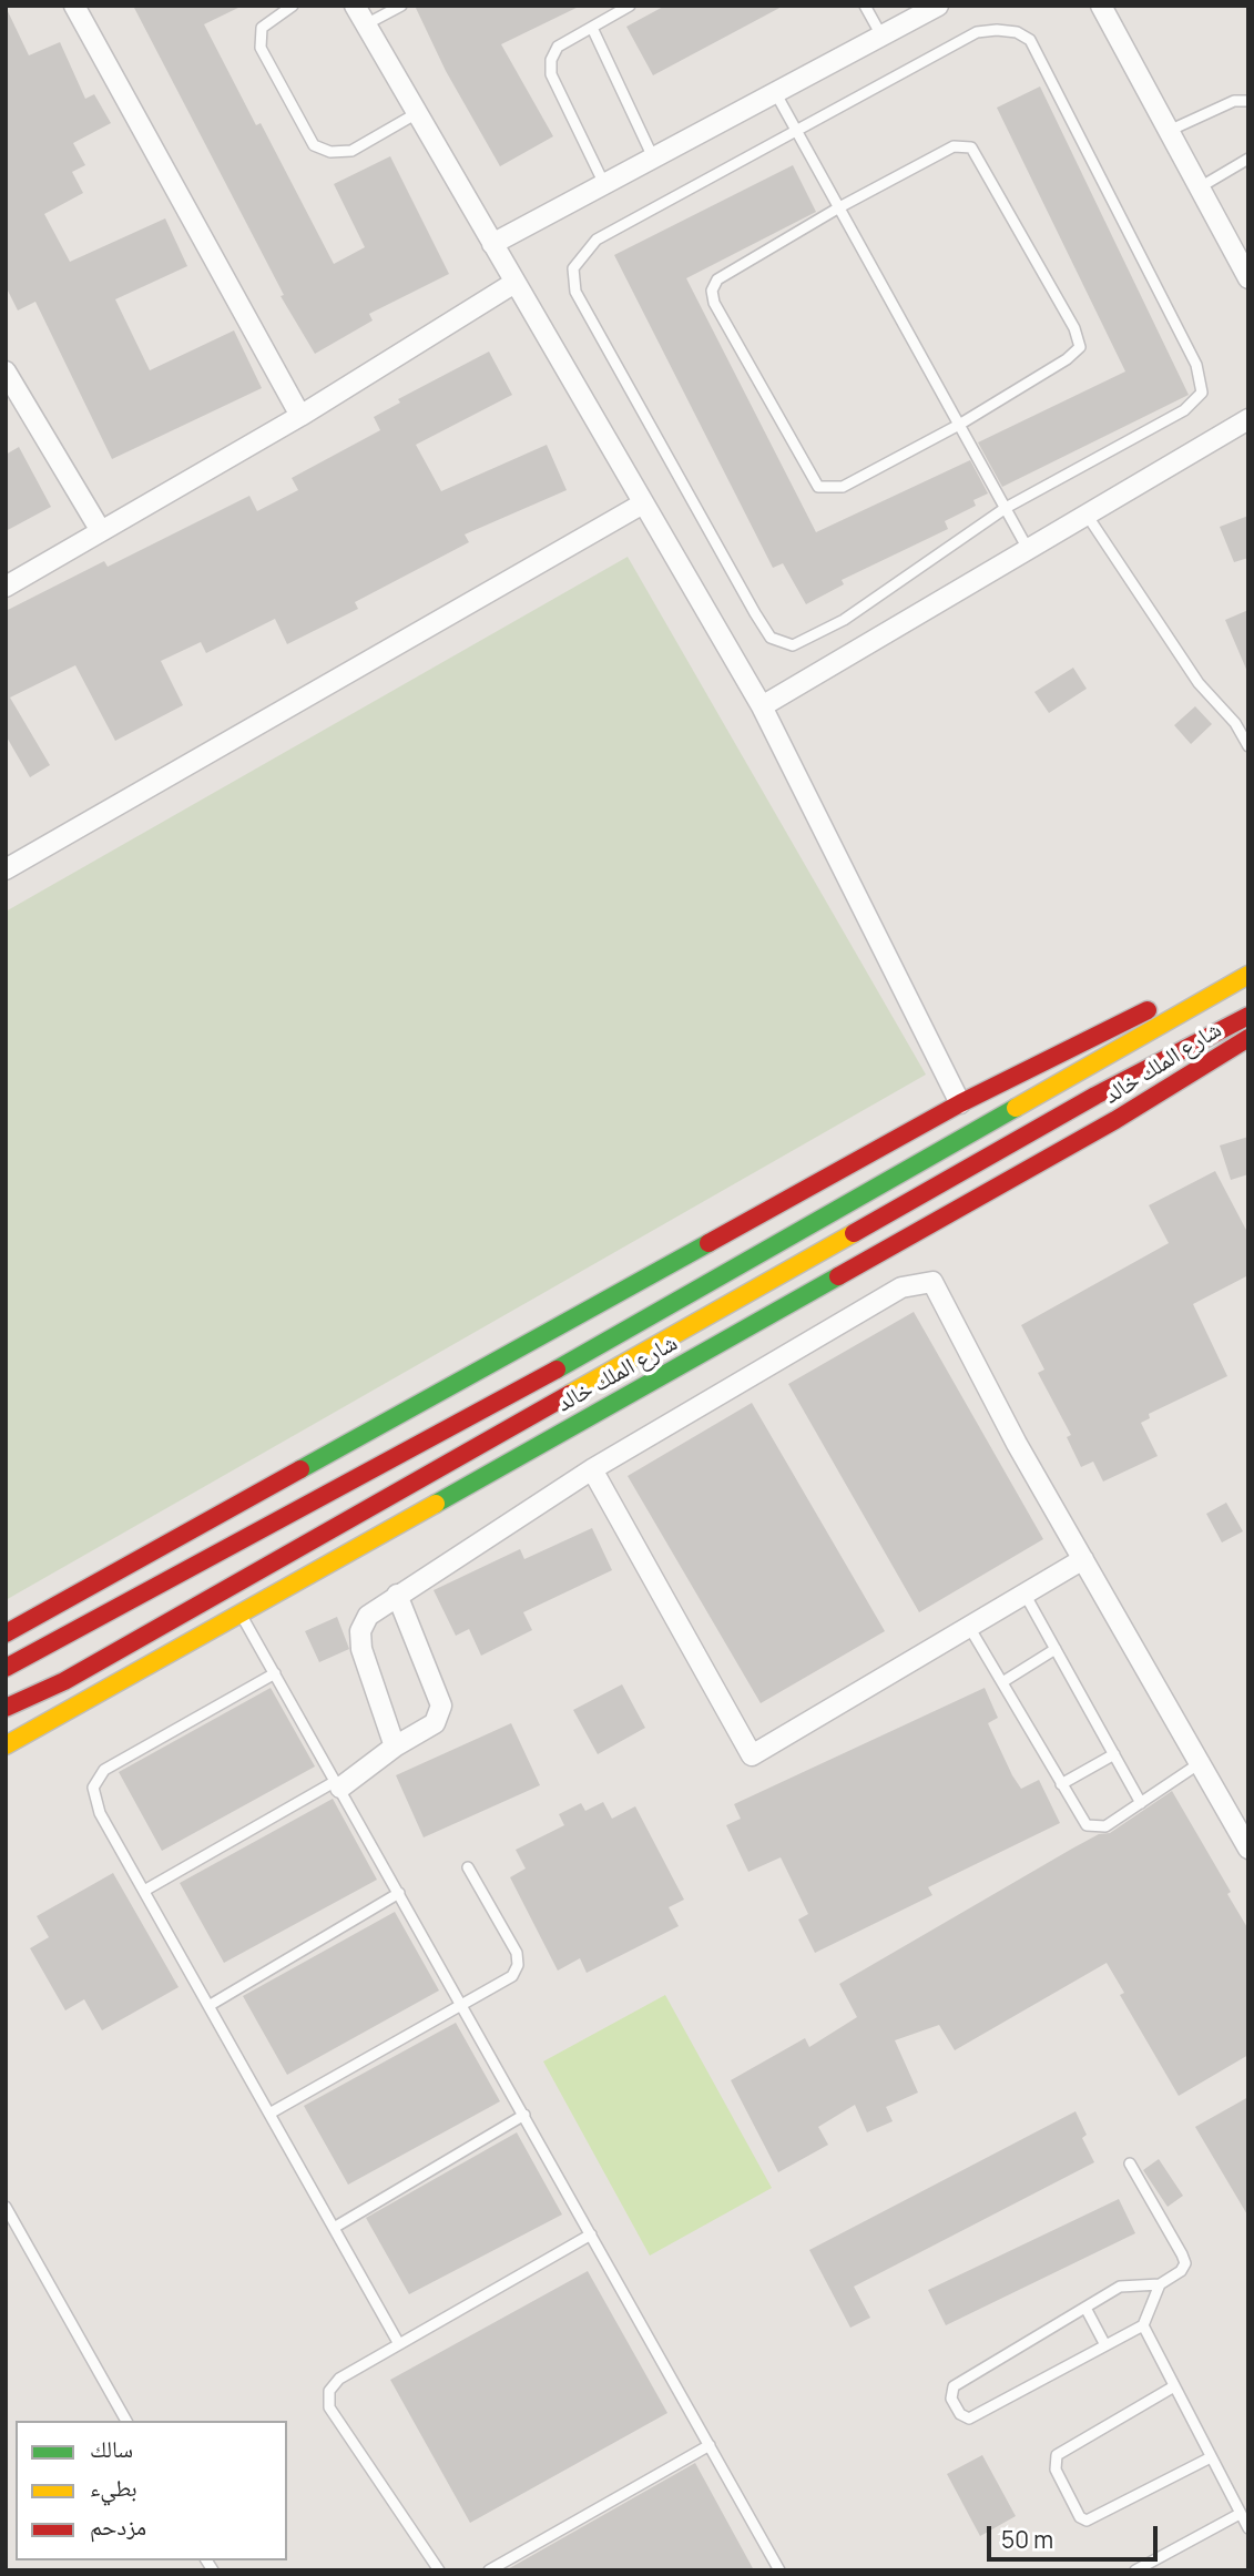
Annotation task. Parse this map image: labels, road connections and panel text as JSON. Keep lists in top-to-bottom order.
{
  "streets": {
    "main road": ["شارع الملك خالد"]
  },
  "legend": ["سالك", "بطيء", "مزدحم"],
  "scale_bar": "50 m"
}
